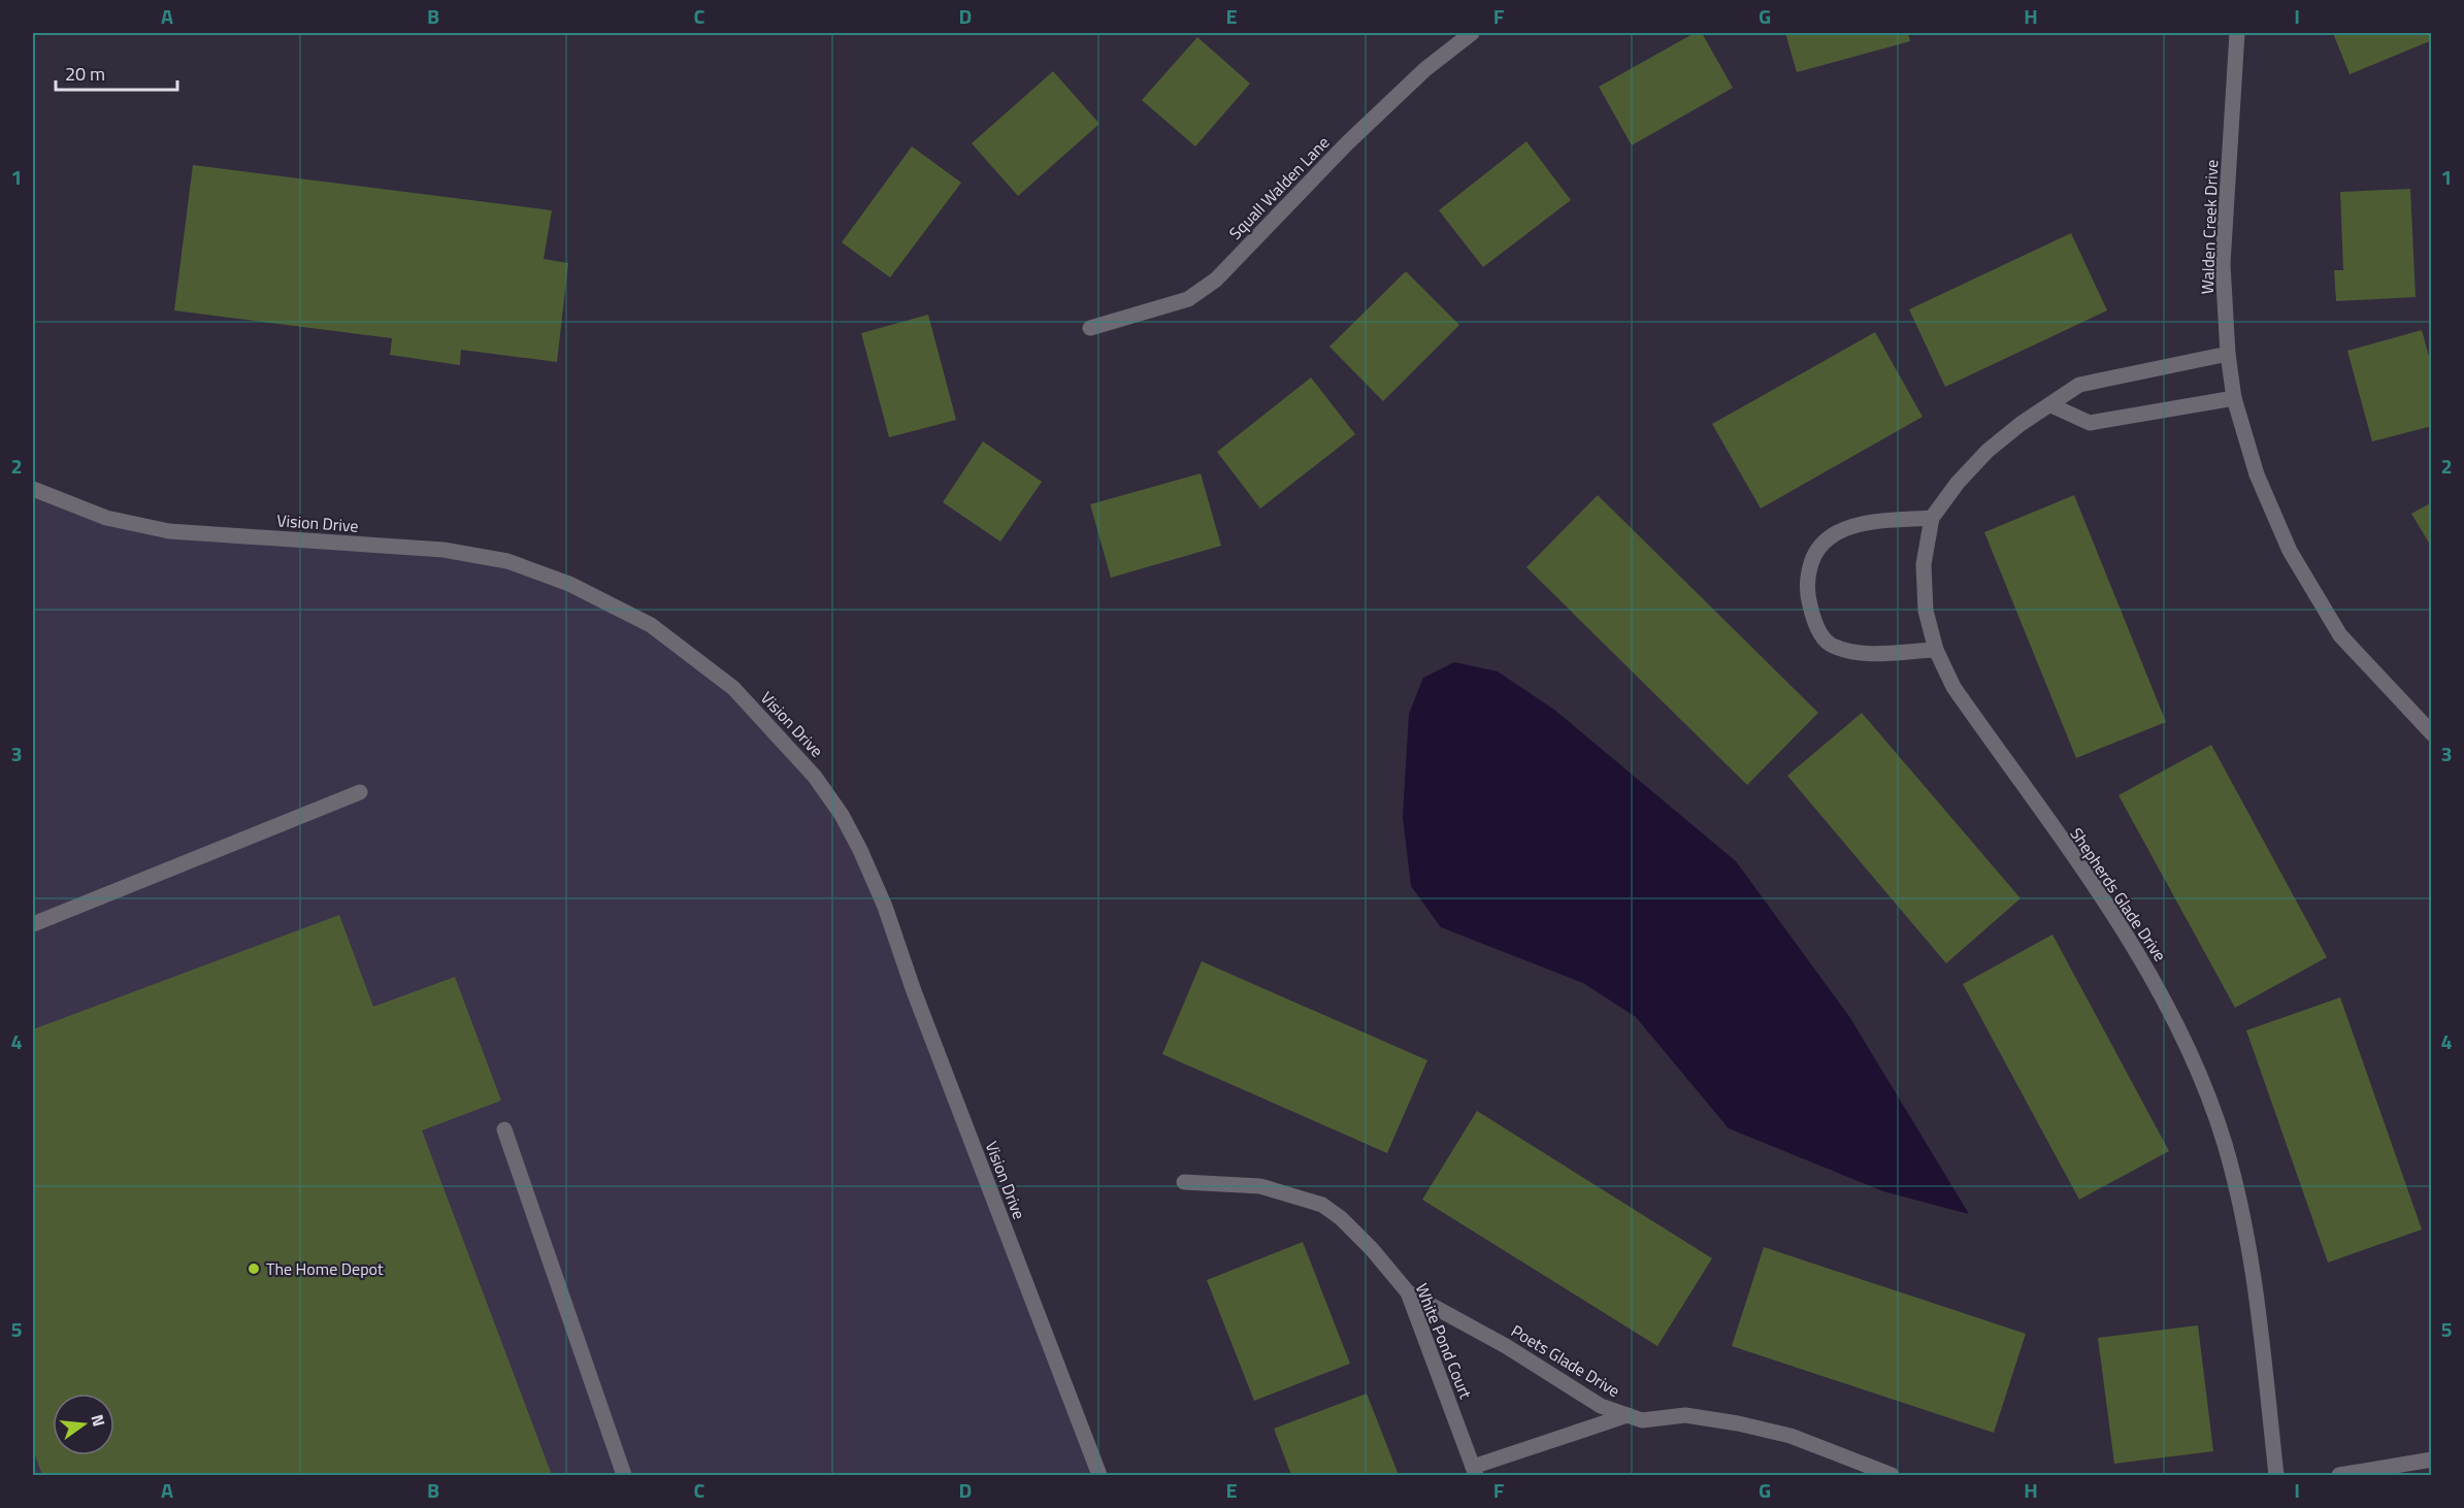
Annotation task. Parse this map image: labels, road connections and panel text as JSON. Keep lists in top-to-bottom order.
{
  "streets": {
    "street": [
      "Squall Walden Lane",
      "Walden Creek Drive",
      "Vision Drive",
      "Shepherds Glade Drive",
      "White Pond Court",
      "Poets Glade Drive"
    ]
  },
  "crossings": [
    ["Walden Creek Drive", "Shepherds Glade Drive"],
    ["White Pond Court", "Poets Glade Drive"]
  ],
  "places": ["The Home Depot"],
  "scale_bar": "20 m",
  "north": "right",
  "grid": {
    "columns": [
      "A",
      "B",
      "C",
      "D",
      "E",
      "F",
      "G",
      "H",
      "I"
    ],
    "rows": [
      "1",
      "2",
      "3",
      "4",
      "5"
    ]
  }
}
